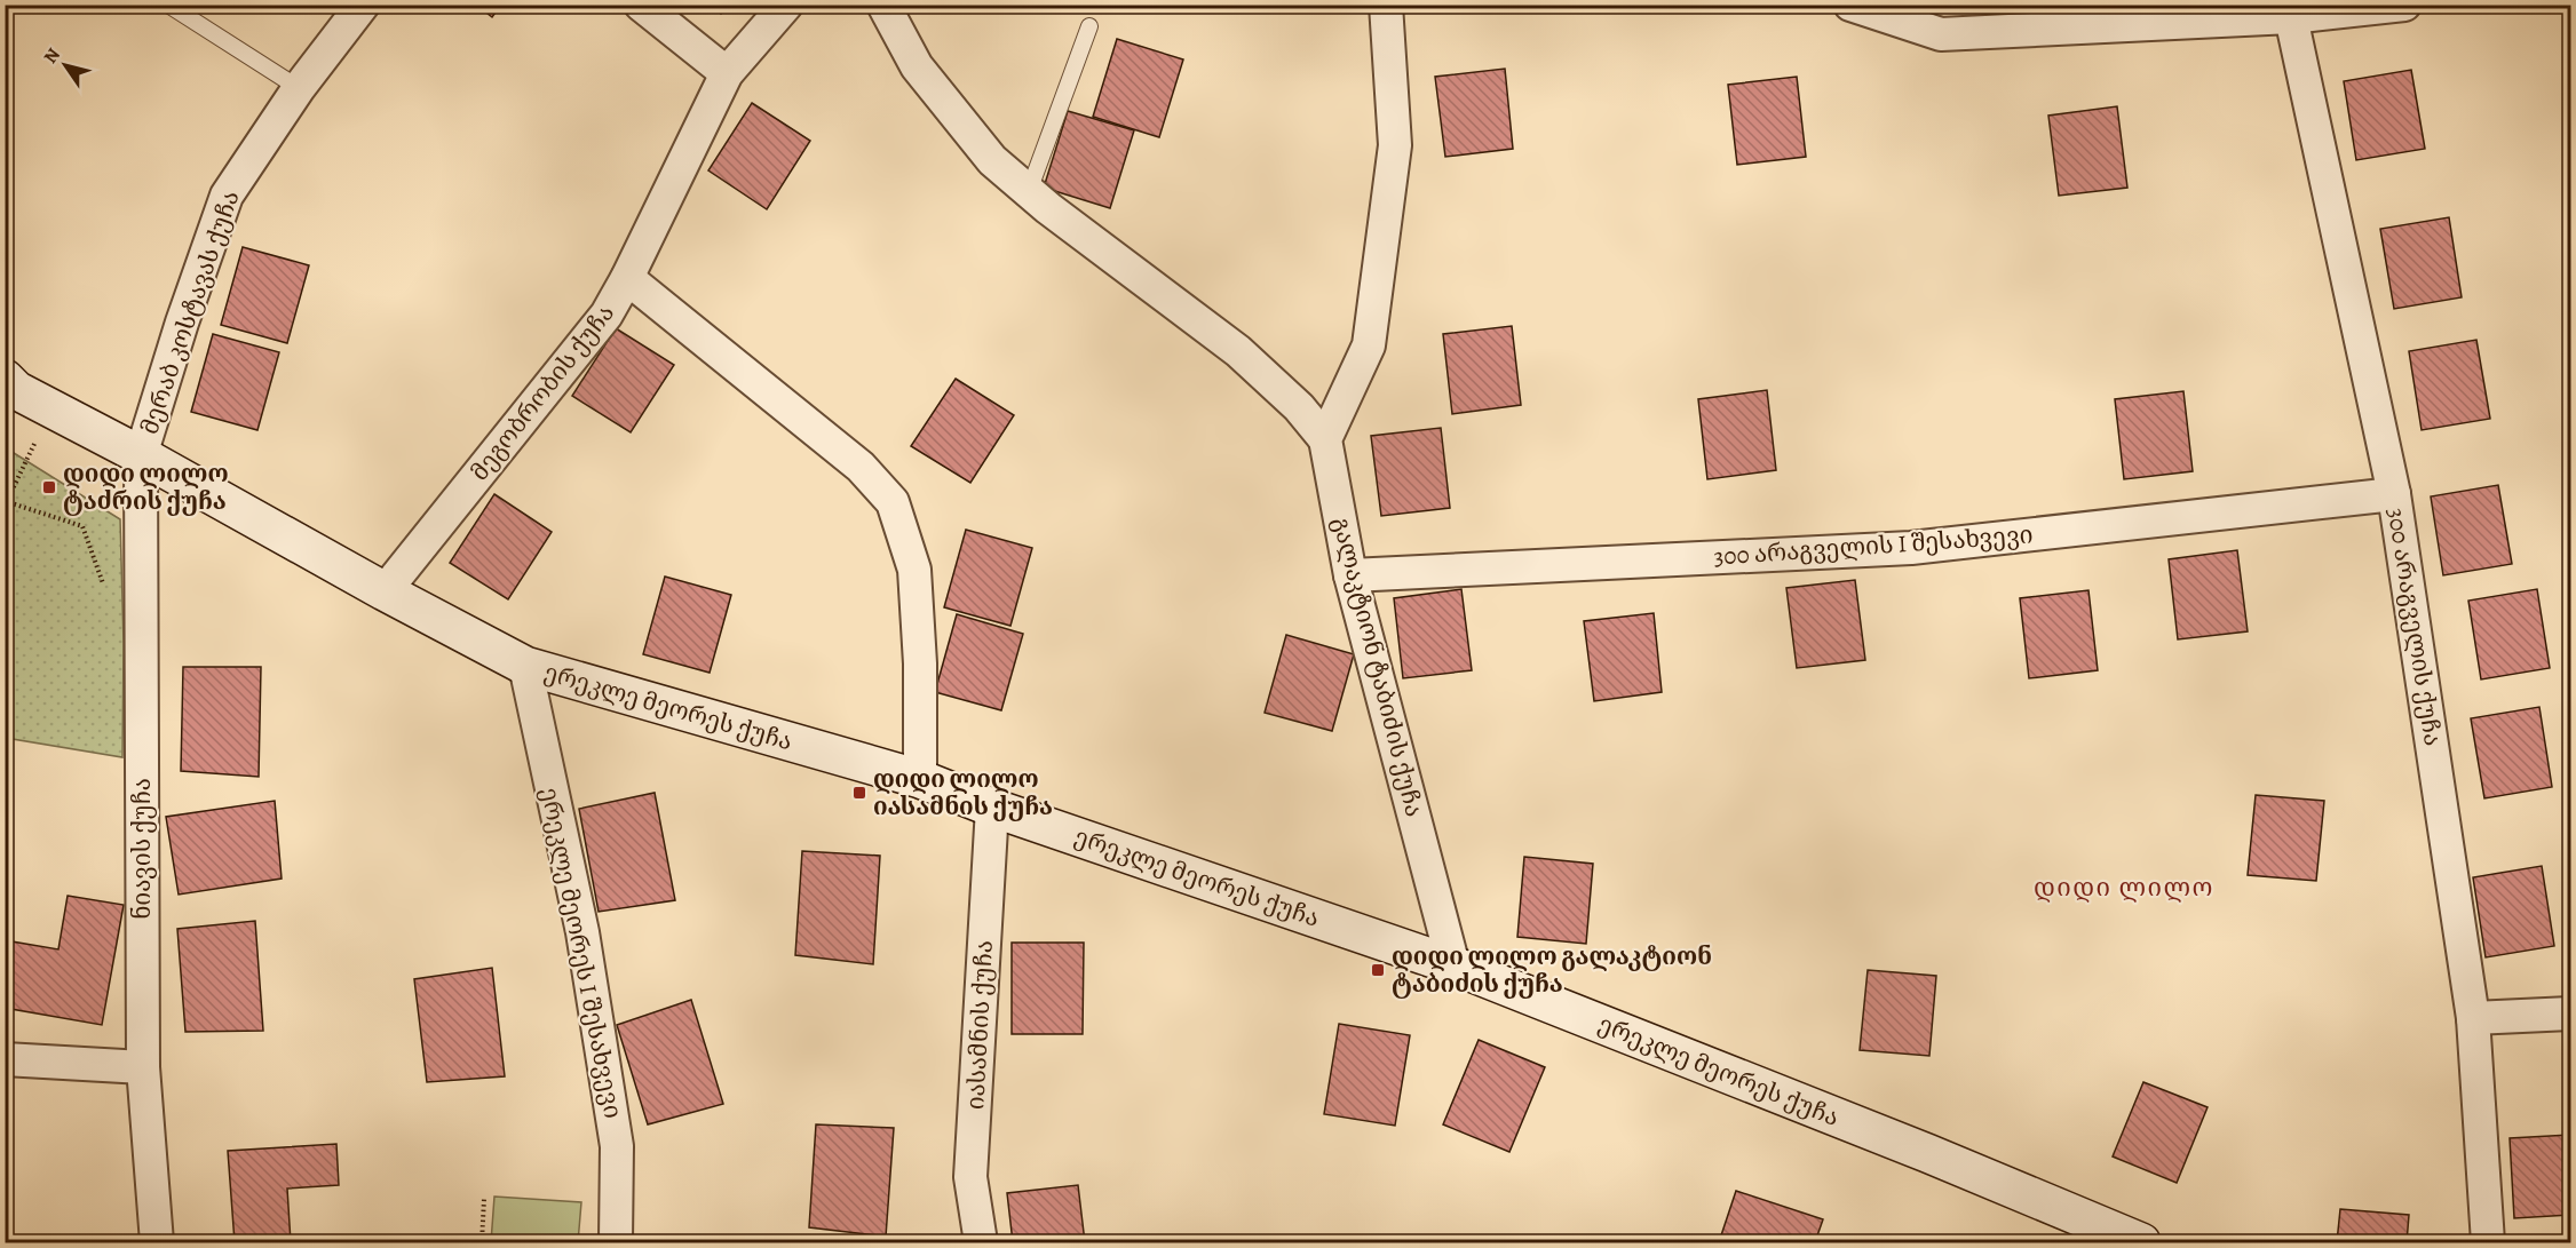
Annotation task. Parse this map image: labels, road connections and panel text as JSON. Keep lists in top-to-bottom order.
{
  "streets": {
    "street": [
      "მერაბ კოსტავას ქუჩა",
      "მეგობრობის ქუჩა",
      "300 არაგველის I შესახვევი",
      "300 არაგველის ქუჩა",
      "გალაკტიონ ტაბიძის ქუჩა",
      "ერეკლე მეორეს ქუჩა",
      "ნიავის ქუჩა",
      "ერეკლე მეორეს I შესახვევი",
      "იასამნის ქუჩა"
    ]
  },
  "crossings": [
    ["მერაბ კოსტავას ქუჩა", "ერეკლე მეორეს ქუჩა"],
    ["მერაბ კოსტავას ქუჩა", "ნიავის ქუჩა"],
    ["მეგობრობის ქუჩა", "ერეკლე მეორეს ქუჩა"],
    ["300 არაგველის I შესახვევი", "300 არაგველის ქუჩა"],
    ["300 არაგველის I შესახვევი", "გალაკტიონ ტაბიძის ქუჩა"],
    ["გალაკტიონ ტაბიძის ქუჩა", "ერეკლე მეორეს ქუჩა"],
    ["ერეკლე მეორეს ქუჩა", "ნიავის ქუჩა"],
    ["ერეკლე მეორეს ქუჩა", "ერეკლე მეორეს I შესახვევი"],
    ["ერეკლე მეორეს ქუჩა", "იასამნის ქუჩა"]
  ],
  "districts": ["დიდი ლილო"],
  "places": {
    "transit": ["დიდი ლილო ტაძრის ქუჩა", "დიდი ლილო იასამნის ქუჩა", "დიდი ლილო გალაკტიონ ტაბიძის ქუჩა"]
  },
  "north": "top left"
}
